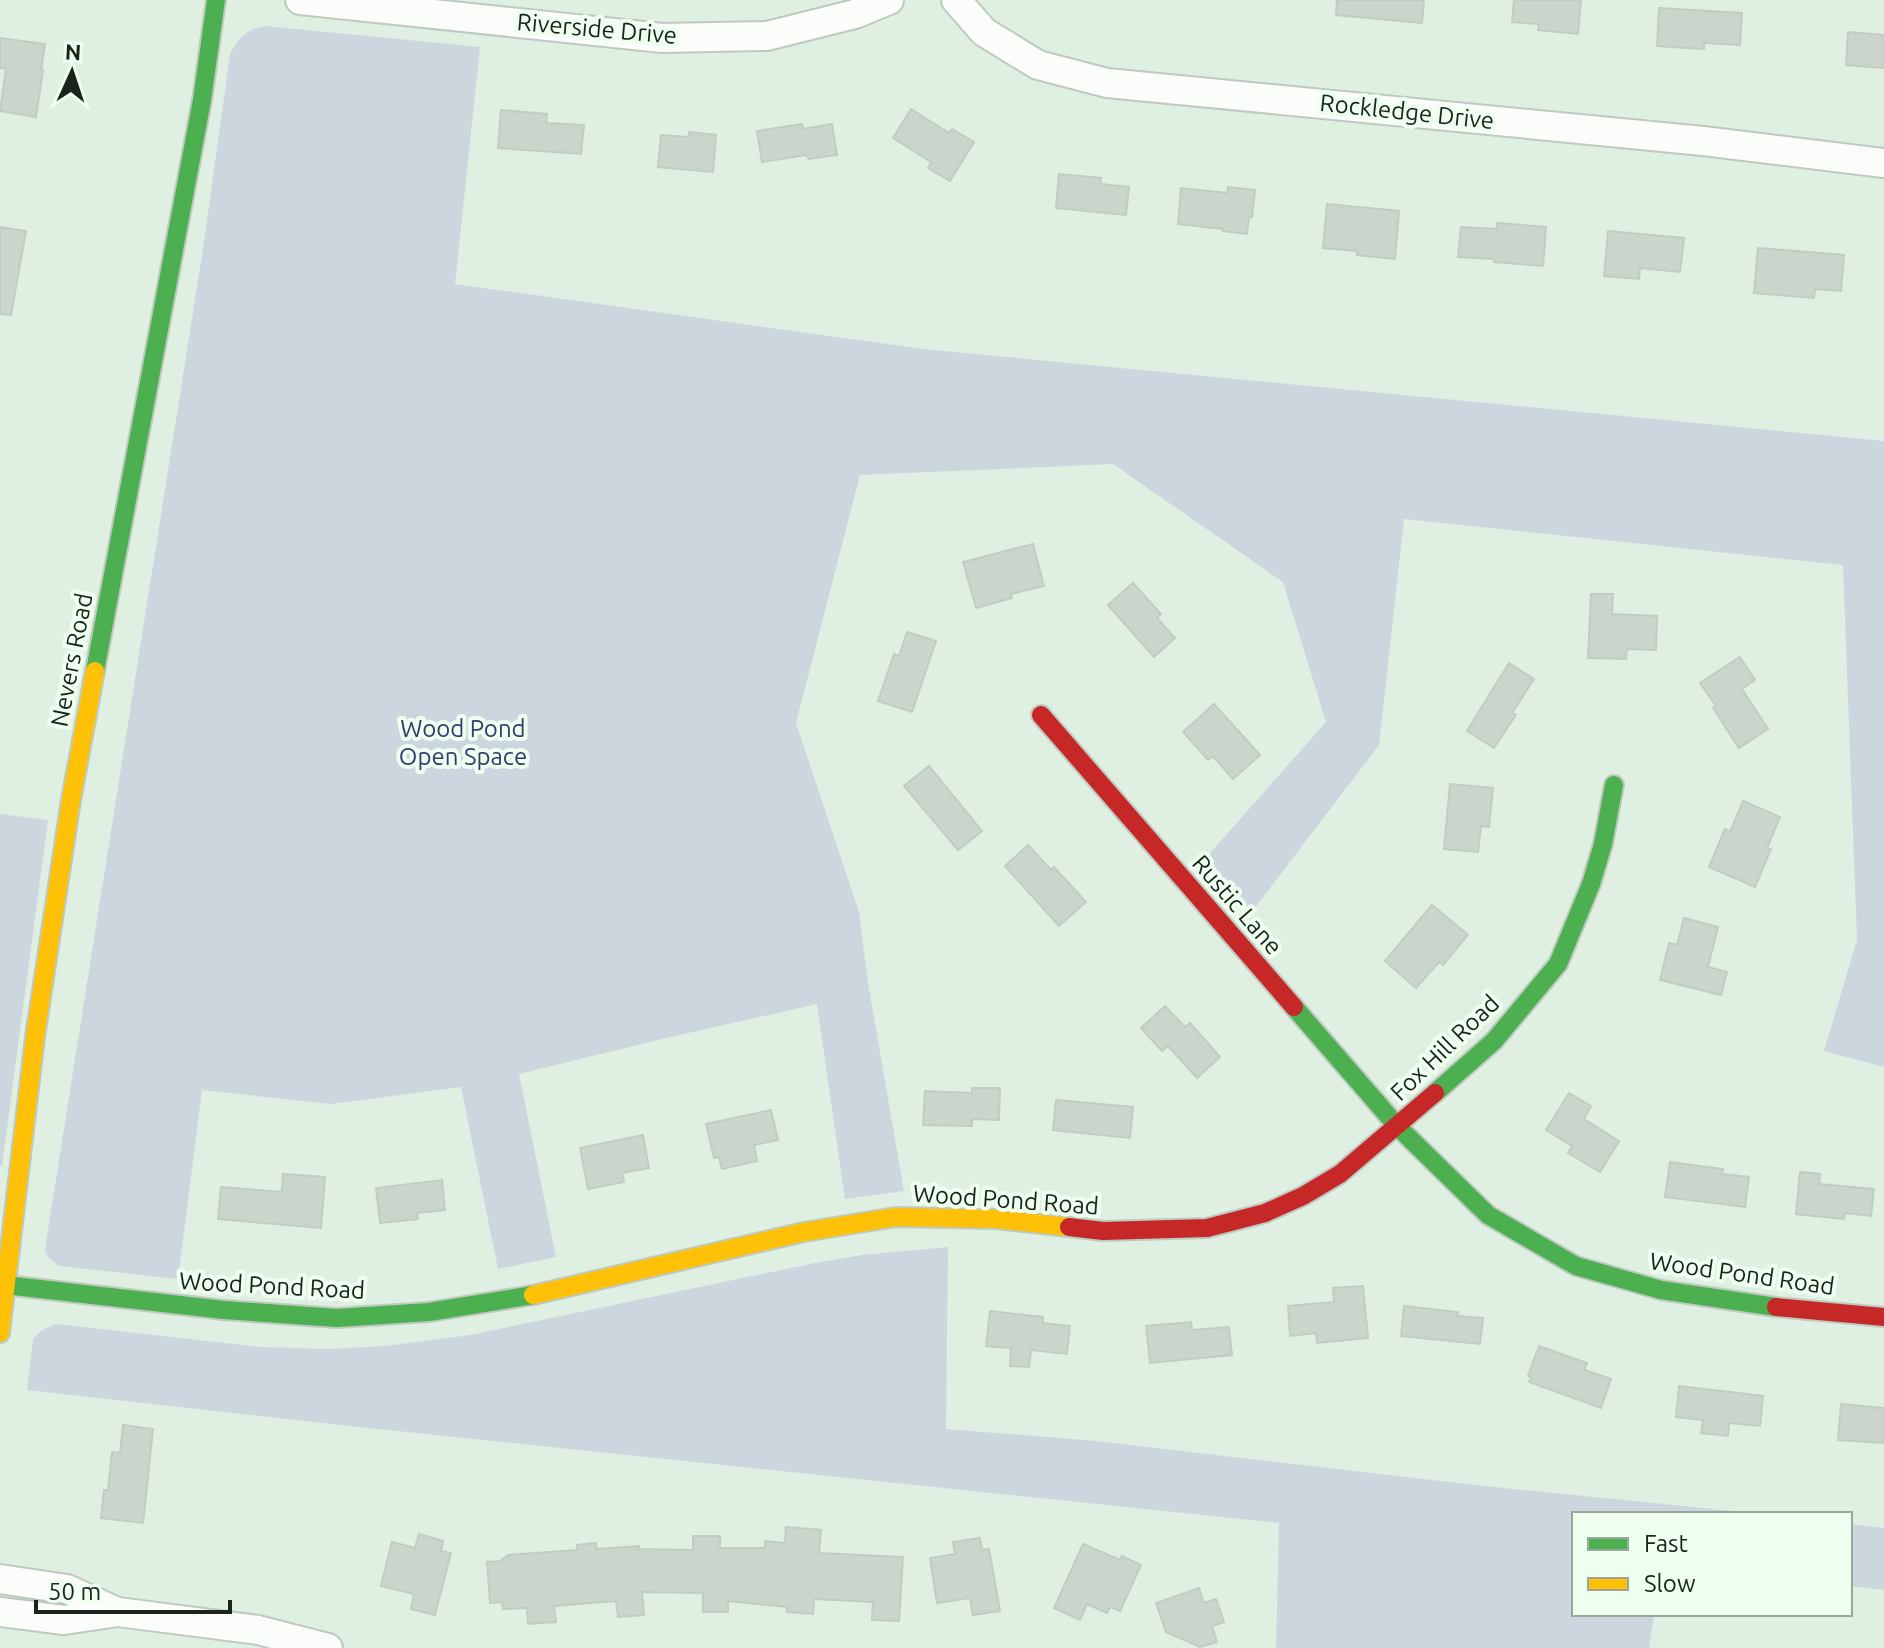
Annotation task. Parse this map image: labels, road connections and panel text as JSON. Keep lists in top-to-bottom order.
{
  "streets": {
    "street": [
      "Riverside Drive",
      "Rockledge Drive",
      "Nevers Road",
      "Rustic Lane",
      "Fox Hill Road",
      "Wood Pond Road"
    ]
  },
  "crossings": [
    ["Nevers Road", "Wood Pond Road"],
    ["Rustic Lane", "Fox Hill Road"],
    ["Rustic Lane", "Wood Pond Road"],
    ["Fox Hill Road", "Wood Pond Road"]
  ],
  "parks": ["Wood Pond Open Space"],
  "legend": ["Fast", "Slow"],
  "scale_bar": "50 m",
  "north": "top"
}
